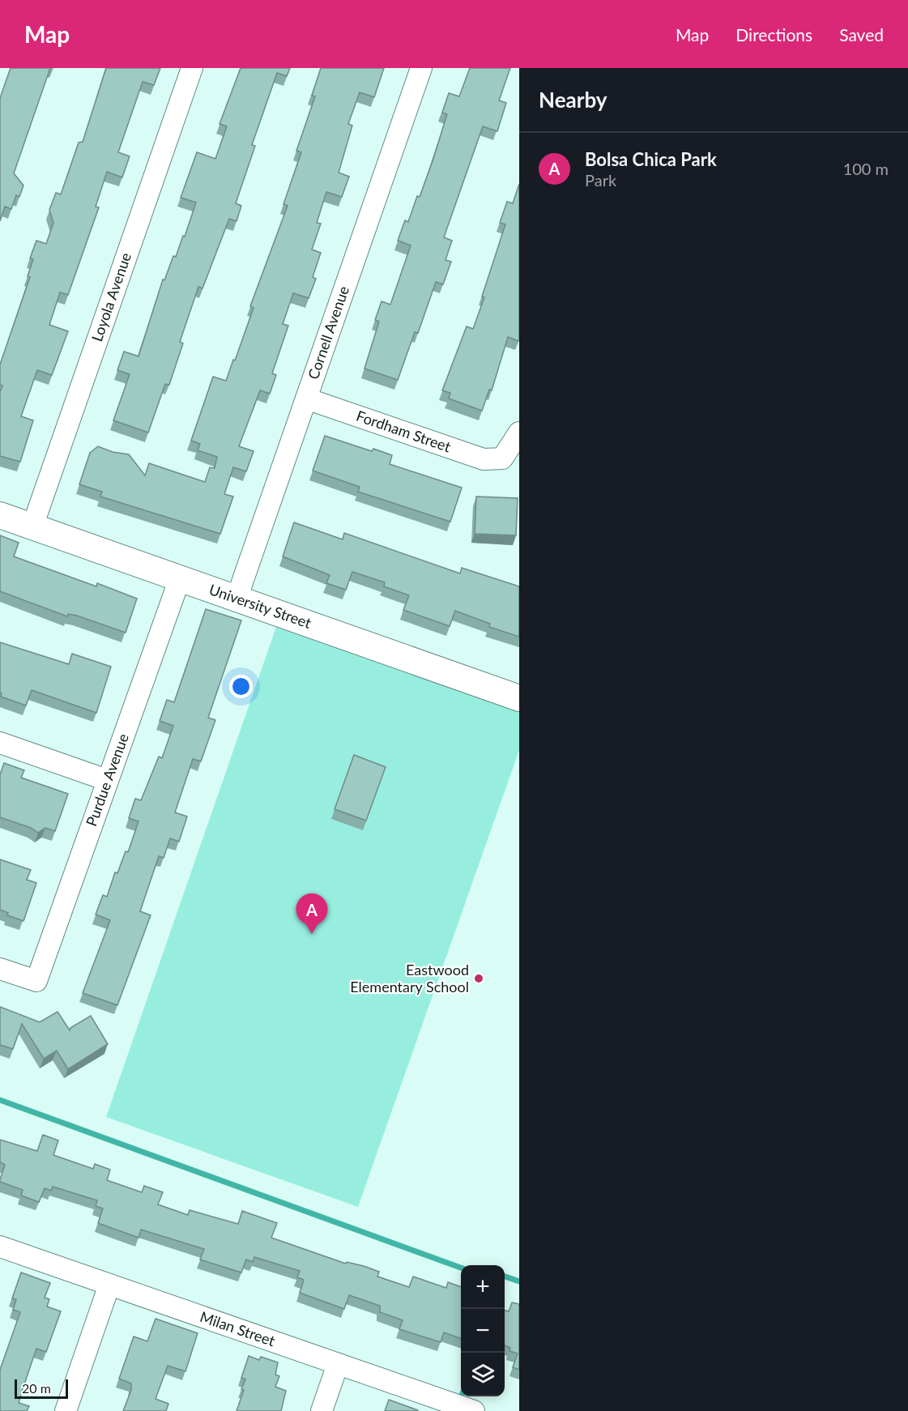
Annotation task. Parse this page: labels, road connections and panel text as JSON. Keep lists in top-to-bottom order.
{
  "streets": {
    "street": [
      "Loyola Avenue",
      "Cornell Avenue",
      "Fordham Street",
      "University Street",
      "Purdue Avenue",
      "Milan Street"
    ]
  },
  "crossings": [
    ["Loyola Avenue", "University Street"],
    ["Cornell Avenue", "Fordham Street"],
    ["Cornell Avenue", "University Street"],
    ["University Street", "Purdue Avenue"]
  ],
  "places": ["Eastwood Elementary School"],
  "scale_bar": "20 m",
  "page": {
    "header": "Map",
    "nav": ["Map", "Directions", "Saved"],
    "heading": "Nearby",
    "list": [
      {
        "mark": "A",
        "name": "Bolsa Chica Park",
        "note": "Park",
        "value": "100 m"
      }
    ],
    "pins": "A",
    "map_buttons": ["+", "−"],
    "scale": "20 m"
  }
}
